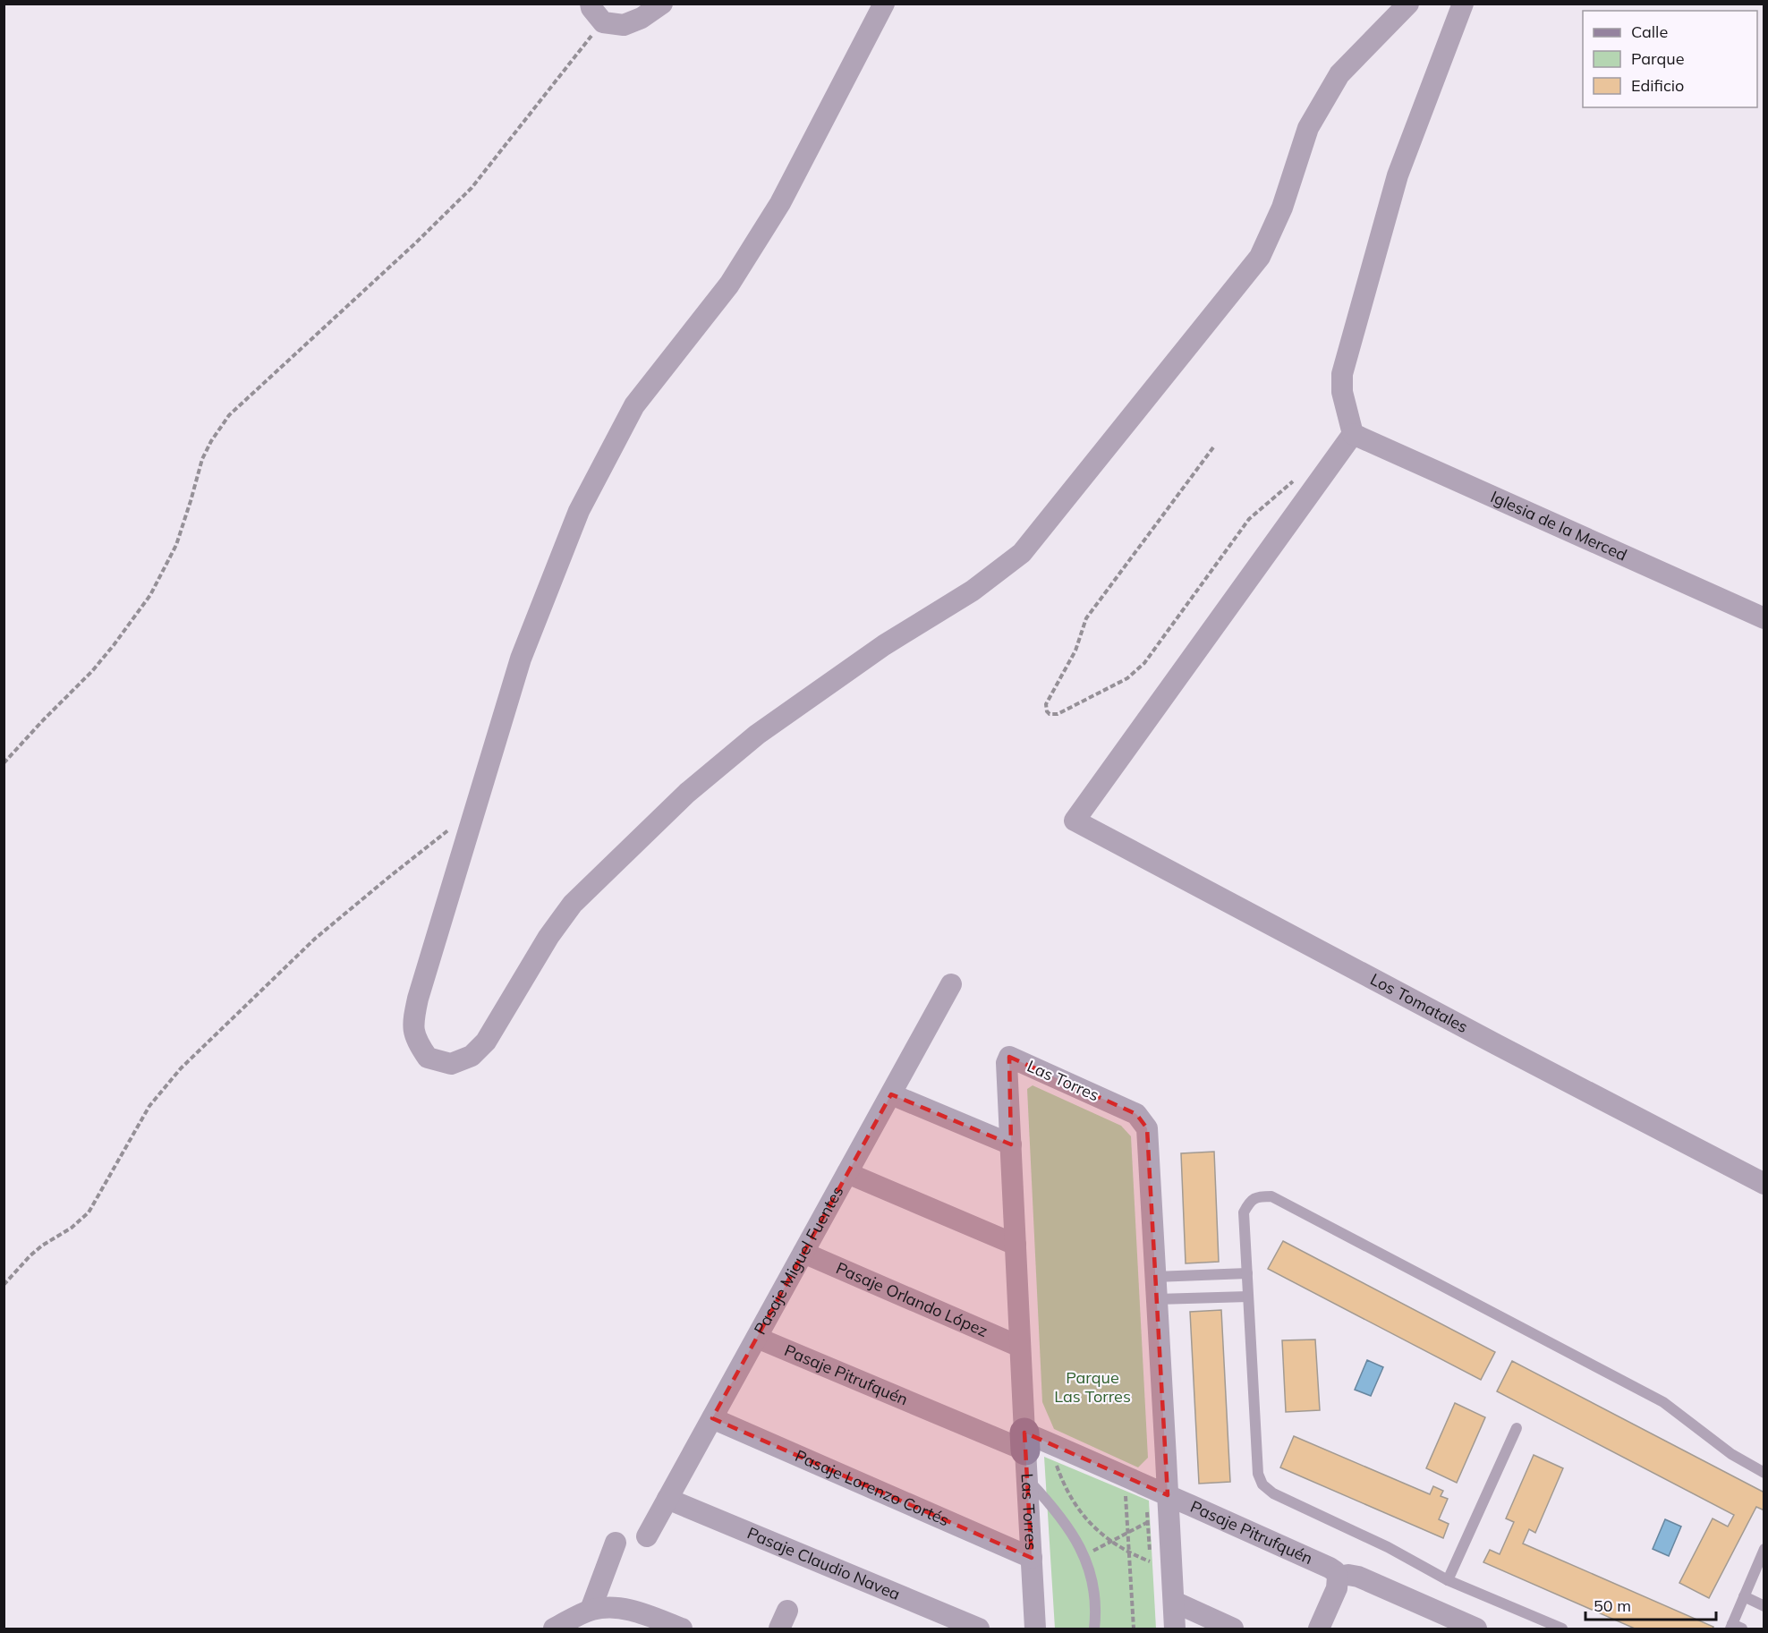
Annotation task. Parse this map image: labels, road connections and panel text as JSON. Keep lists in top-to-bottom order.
{
  "streets": {
    "street": [
      "Iglesia de la Merced",
      "Los Tomatales",
      "Las Torres",
      "Pasaje Miguel Fuentes",
      "Pasaje Orlando López",
      "Pasaje Pitrufquén",
      "Pasaje Lorenzo Cortés",
      "Pasaje Claudio Navea"
    ]
  },
  "crossings": [
    ["Iglesia de la Merced", "Los Tomatales"],
    ["Las Torres", "Pasaje Orlando López"],
    ["Las Torres", "Pasaje Pitrufquén"],
    ["Las Torres", "Pasaje Lorenzo Cortés"],
    ["Pasaje Miguel Fuentes", "Pasaje Orlando López"],
    ["Pasaje Miguel Fuentes", "Pasaje Pitrufquén"],
    ["Pasaje Miguel Fuentes", "Pasaje Lorenzo Cortés"],
    ["Pasaje Miguel Fuentes", "Pasaje Claudio Navea"]
  ],
  "parks": ["Parque Las Torres"],
  "legend": ["Calle", "Parque", "Edificio"],
  "scale_bar": "50 m"
}
